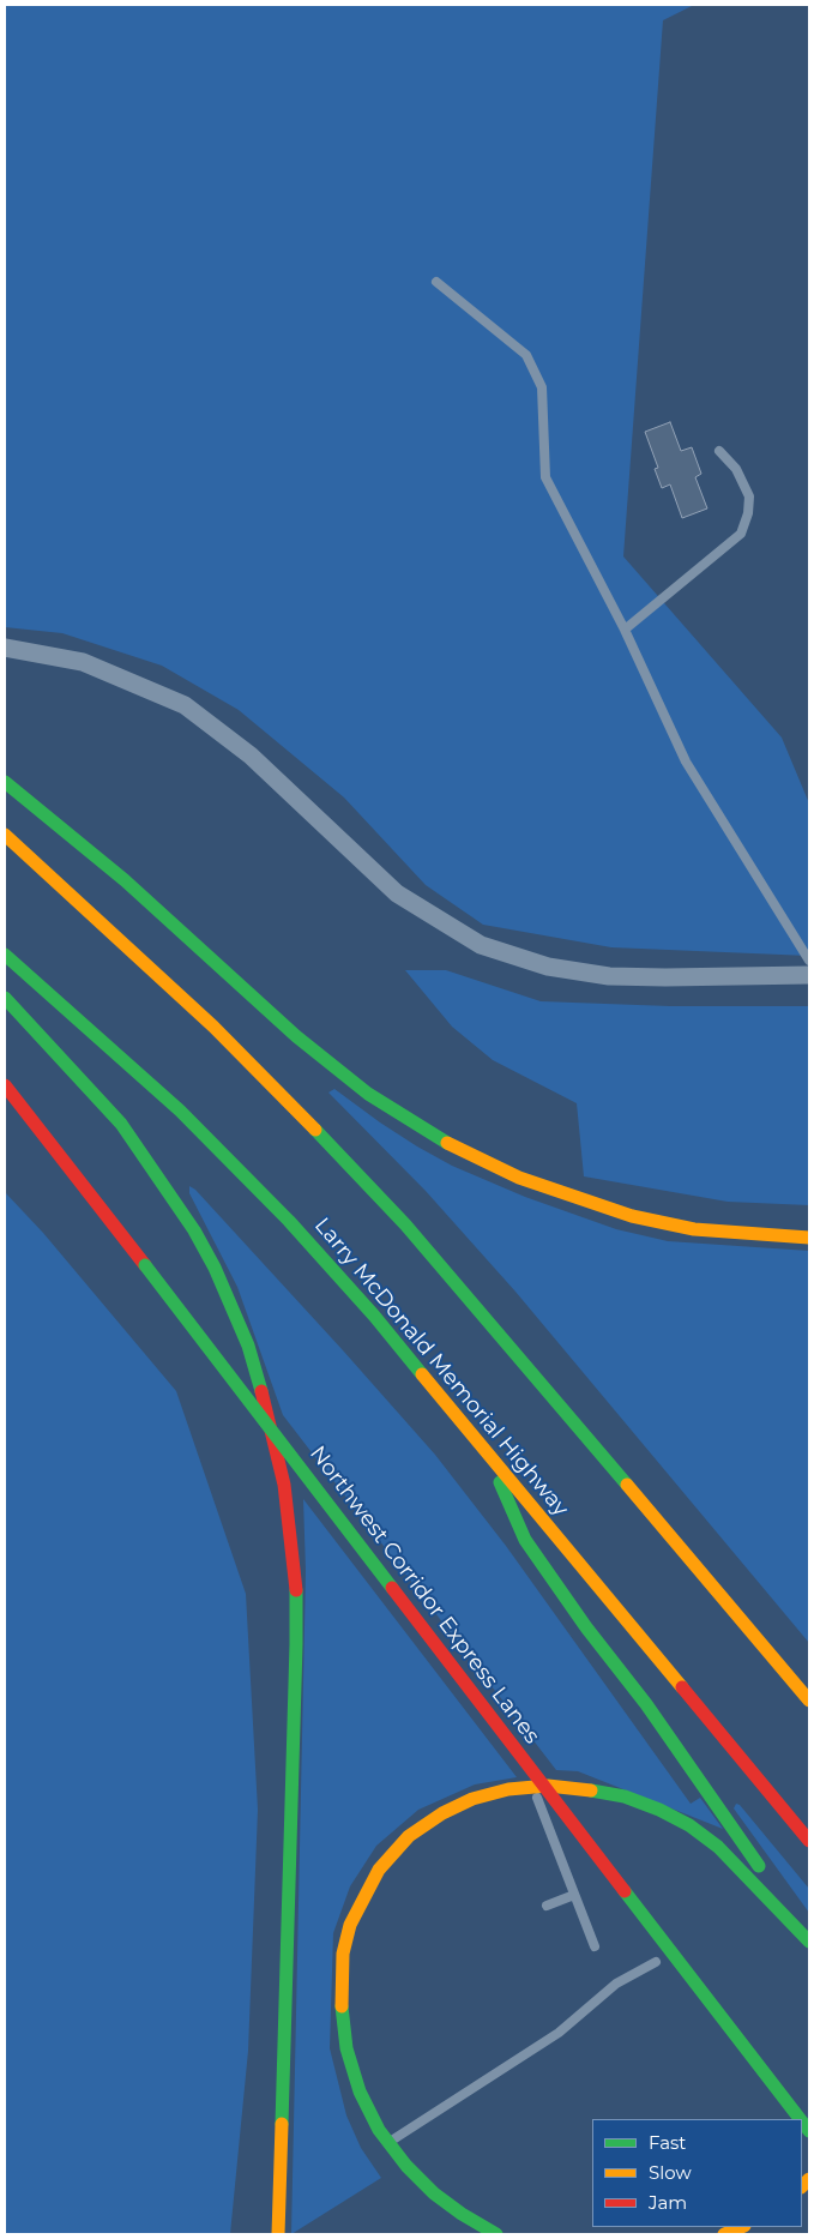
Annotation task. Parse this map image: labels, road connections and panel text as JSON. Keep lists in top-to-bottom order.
{
  "streets": {
    "highway": ["Larry McDonald Memorial Highway", "Northwest Corridor Express Lanes"]
  },
  "legend": ["Fast", "Slow", "Jam"]
}
